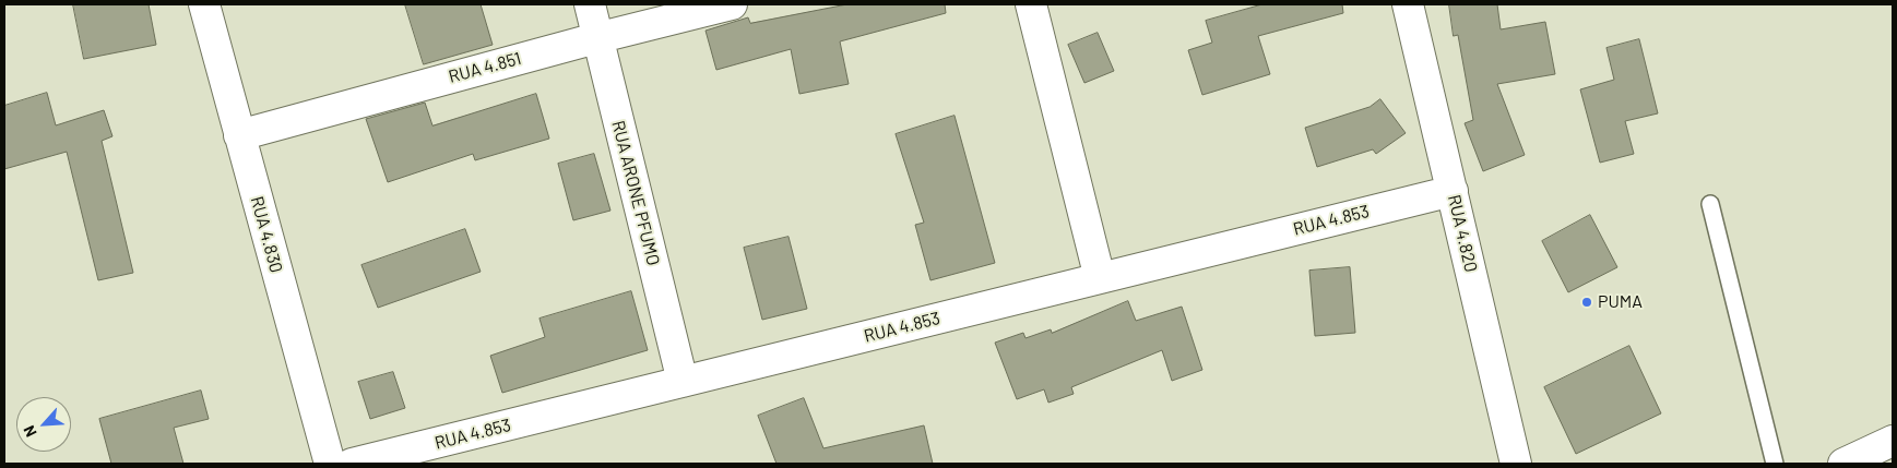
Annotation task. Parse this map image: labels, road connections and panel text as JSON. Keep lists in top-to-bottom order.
{
  "streets": {
    "street": [
      "RUA 4.851",
      "RUA ARONE PFUMO",
      "RUA 4.853",
      "RUA 4.820",
      "RUA 4.830"
    ]
  },
  "crossings": [
    ["RUA 4.851", "RUA ARONE PFUMO"],
    ["RUA 4.851", "RUA 4.830"],
    ["RUA ARONE PFUMO", "RUA 4.853"],
    ["RUA 4.853", "RUA 4.820"]
  ],
  "places": ["PUMA"],
  "north": "bottom left"
}
